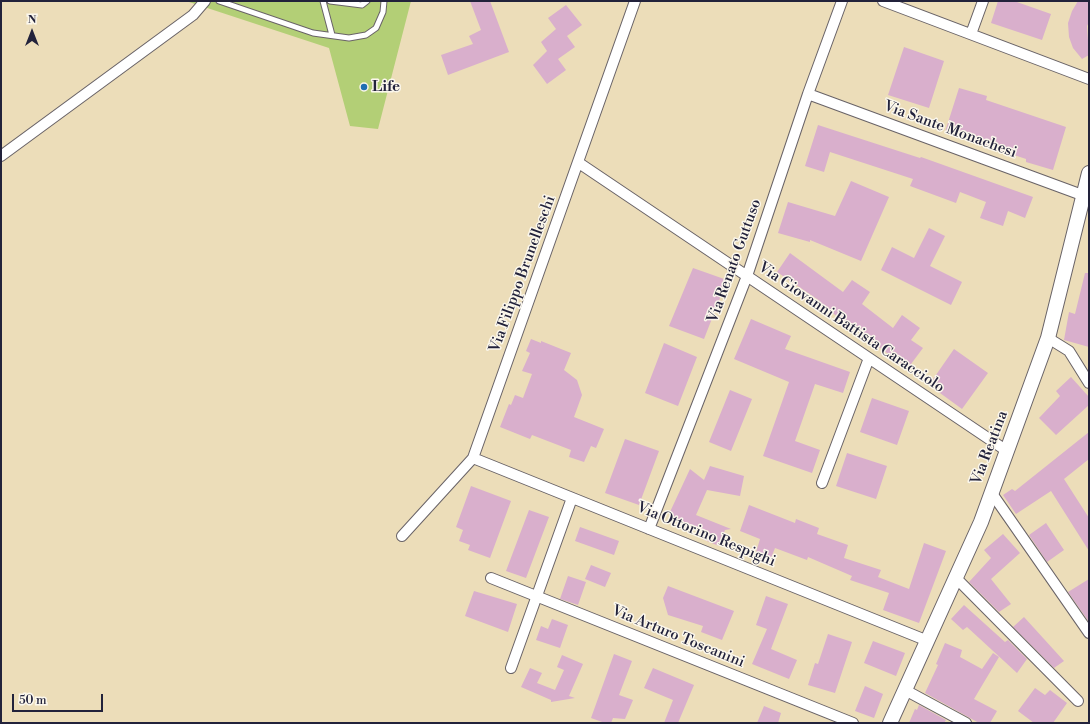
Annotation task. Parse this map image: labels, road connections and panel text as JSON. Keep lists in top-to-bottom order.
{
  "streets": {
    "street": [
      "Via Sante Monachesi",
      "Via Renato Guttuso",
      "Via Filippo Brunelleschi",
      "Via Giovanni Battista Caracciolo",
      "Via Reatina",
      "Via Ottorino Respighi",
      "Via Arturo Toscanini"
    ]
  },
  "crossings": [
    ["Via Sante Monachesi", "Via Renato Guttuso"],
    ["Via Sante Monachesi", "Via Reatina"],
    ["Via Renato Guttuso", "Via Giovanni Battista Caracciolo"],
    ["Via Renato Guttuso", "Via Ottorino Respighi"],
    ["Via Filippo Brunelleschi", "Via Giovanni Battista Caracciolo"],
    ["Via Filippo Brunelleschi", "Via Ottorino Respighi"],
    ["Via Giovanni Battista Caracciolo", "Via Reatina"],
    ["Via Reatina", "Via Ottorino Respighi"]
  ],
  "places": ["Life"],
  "scale_bar": "50 m",
  "north": "top"
}
